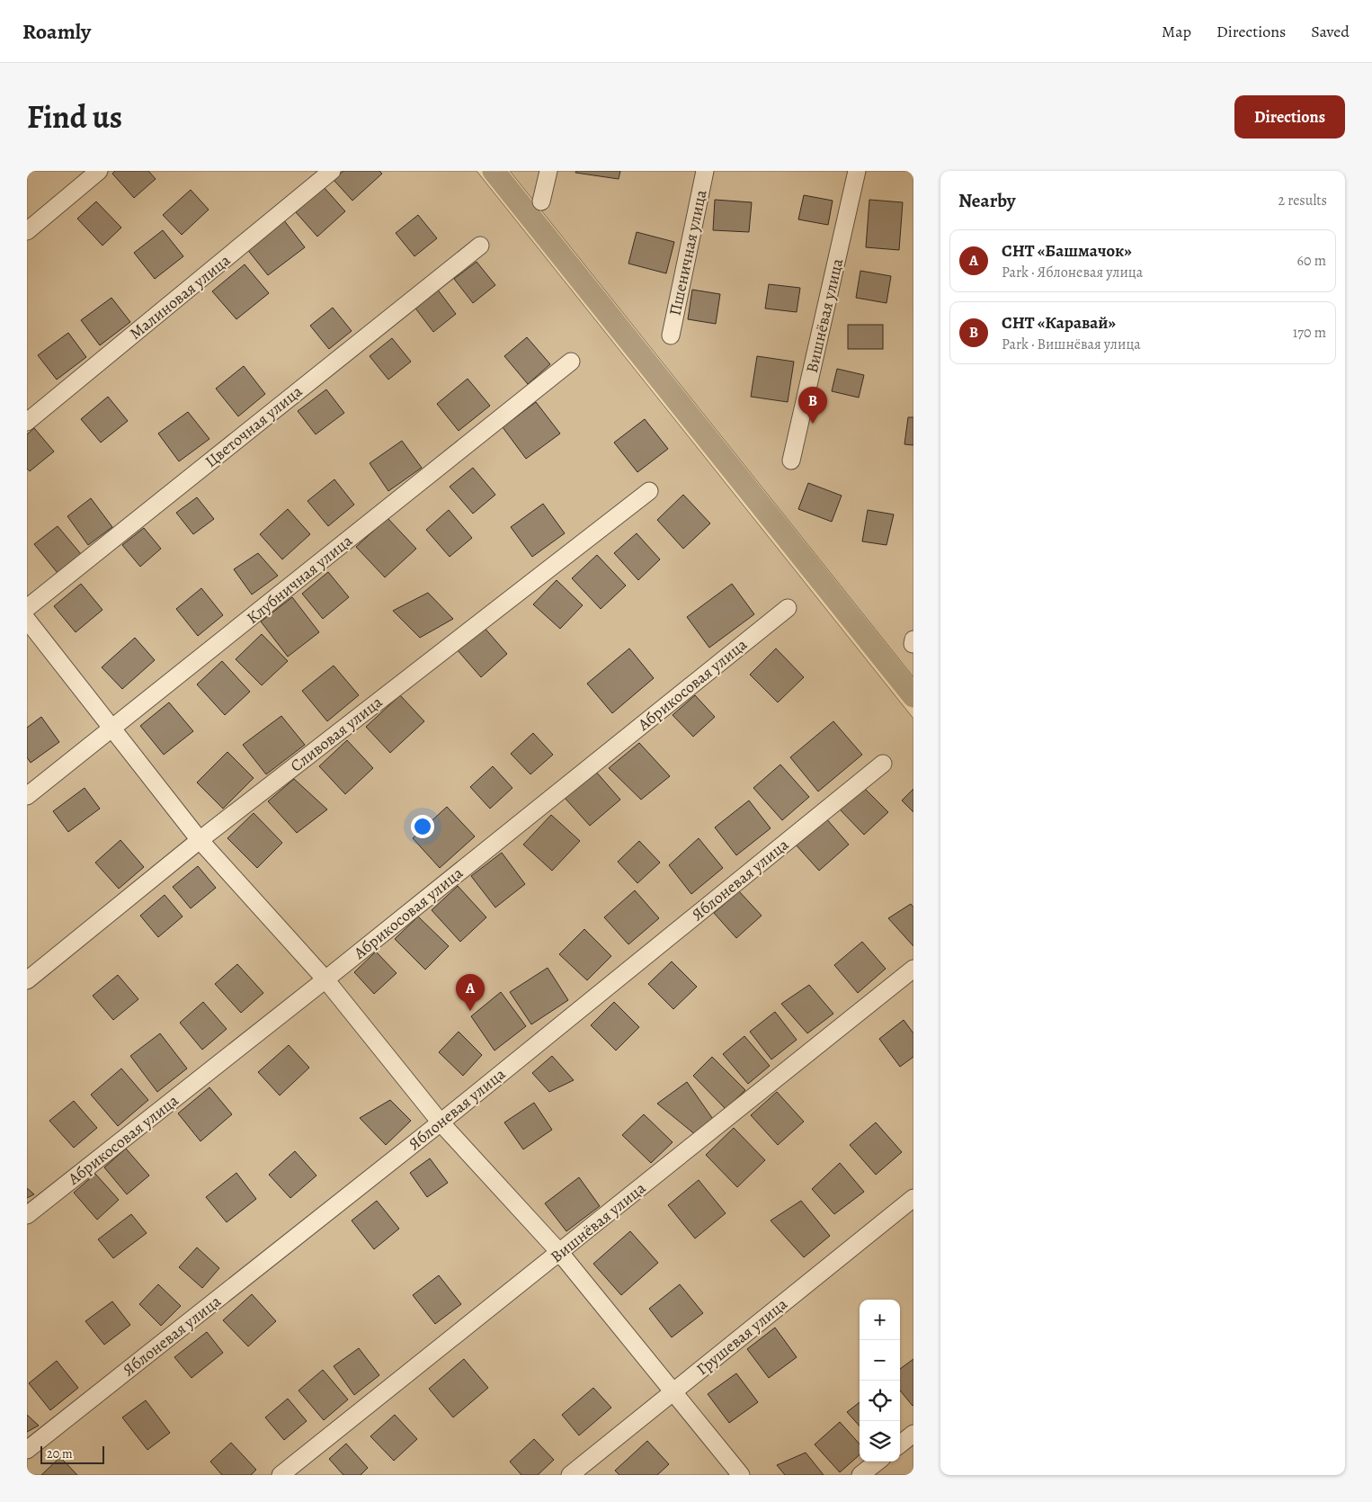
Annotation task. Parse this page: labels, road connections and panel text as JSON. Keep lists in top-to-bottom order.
{
  "streets": {
    "street": [
      "Пшеничная улица",
      "Малиновая улица",
      "Вишнёвая улица",
      "Цветочная улица",
      "Клубничная улица",
      "Абрикосовая улица",
      "Сливовая улица",
      "Яблоневая улица",
      "Грушевая улица"
    ]
  },
  "scale_bar": "20 m",
  "page": {
    "header": "Roamly",
    "nav": ["Map", "Directions", "Saved"],
    "title": "Find us",
    "buttons": "Directions",
    "heading": ["Nearby", "2 results"],
    "list": [
      {
        "mark": "A",
        "name": "СНТ «Башмачок»",
        "note": "Park · Яблоневая улица",
        "value": "60 m"
      },
      {
        "mark": "B",
        "name": "СНТ «Каравай»",
        "note": "Park · Вишнёвая улица",
        "value": "170 m"
      }
    ],
    "pins": ["B", "A"],
    "map_buttons": ["+", "−"],
    "scale": "20 m"
  }
}
